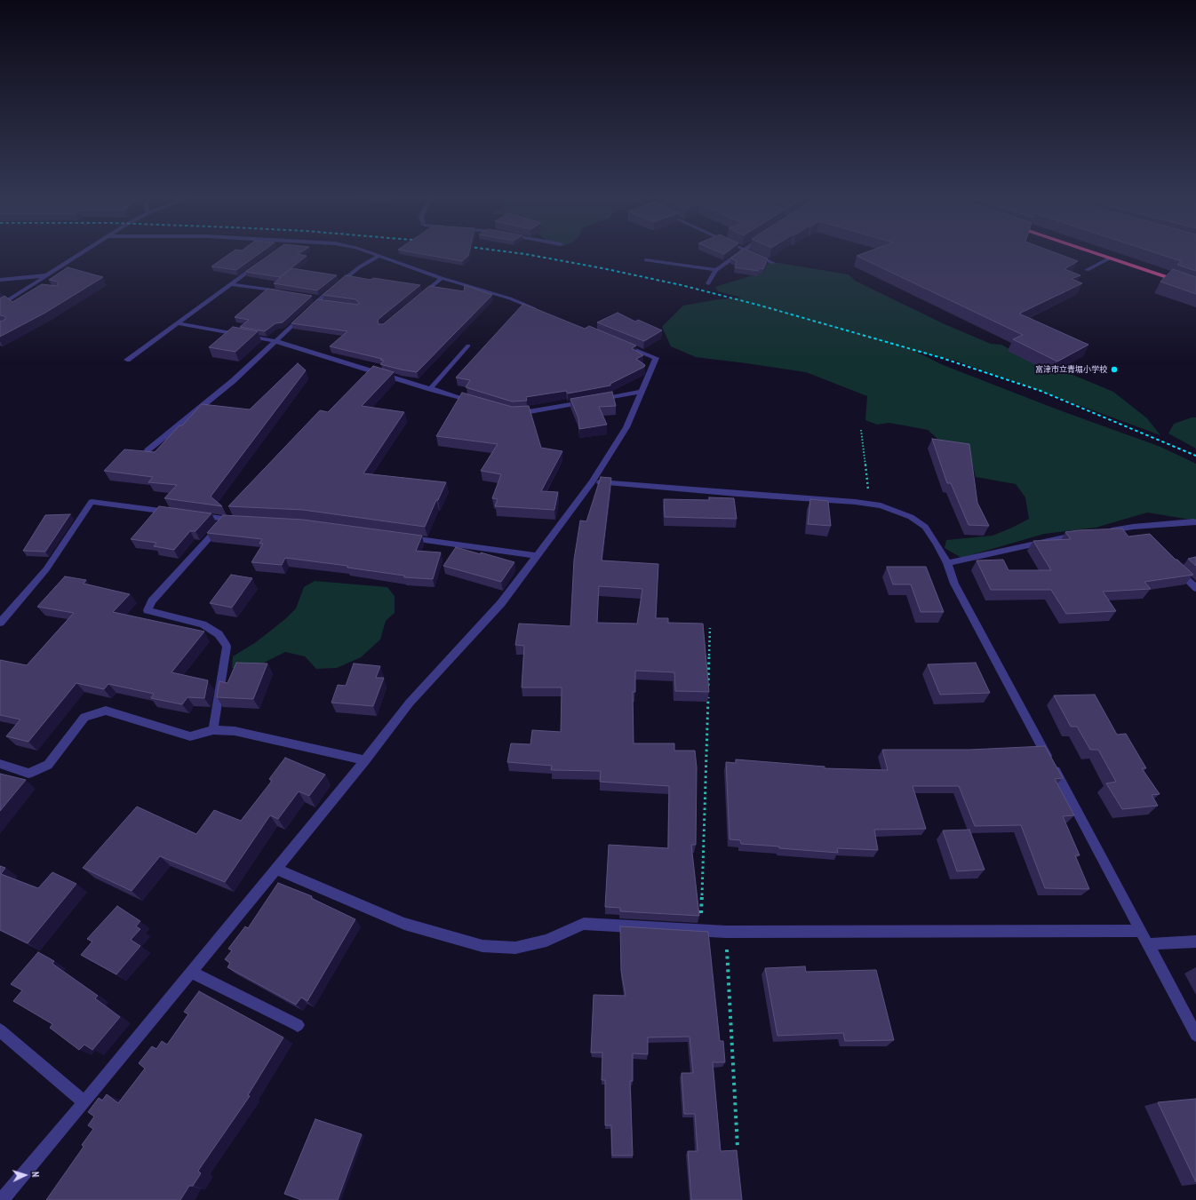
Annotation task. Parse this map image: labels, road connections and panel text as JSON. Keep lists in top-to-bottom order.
{
  "places": ["富津市立青堀小学校"],
  "north": "right"
}
